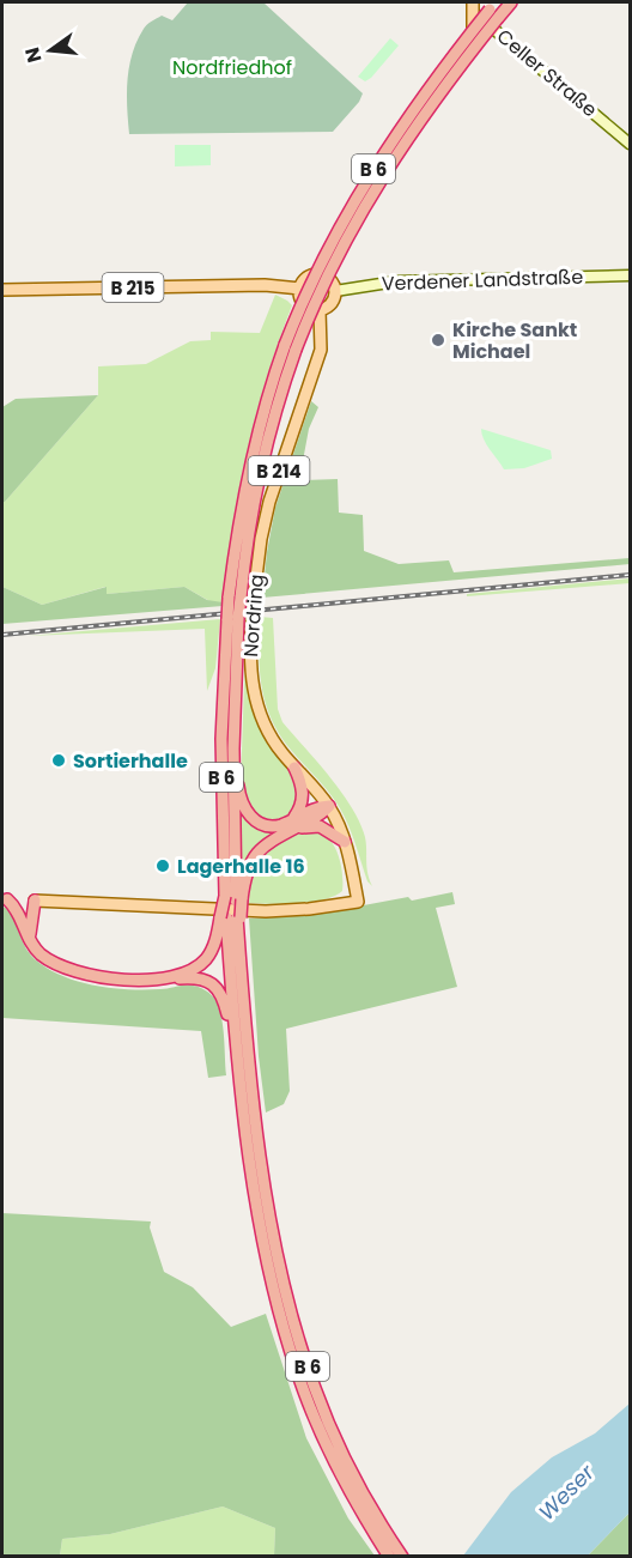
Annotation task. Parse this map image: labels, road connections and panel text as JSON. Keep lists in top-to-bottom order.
{
  "streets": {
    "highway": ["B 6", "B 214"],
    "main road": [
      "Celler Straße",
      "Verdener Landstraße",
      "B 215",
      "Nordring"
    ]
  },
  "crossings": [
    ["B 6", "Nordring"],
    ["Verdener Landstraße", "B 215"],
    ["Verdener Landstraße", "Nordring"],
    ["B 215", "Nordring"],
    ["B 214", "Nordring"]
  ],
  "water": ["Weser"],
  "parks": ["Nordfriedhof"],
  "places": ["Kirche Sankt Michael", "Sortierhalle", "Lagerhalle 16"],
  "north": "left"
}
